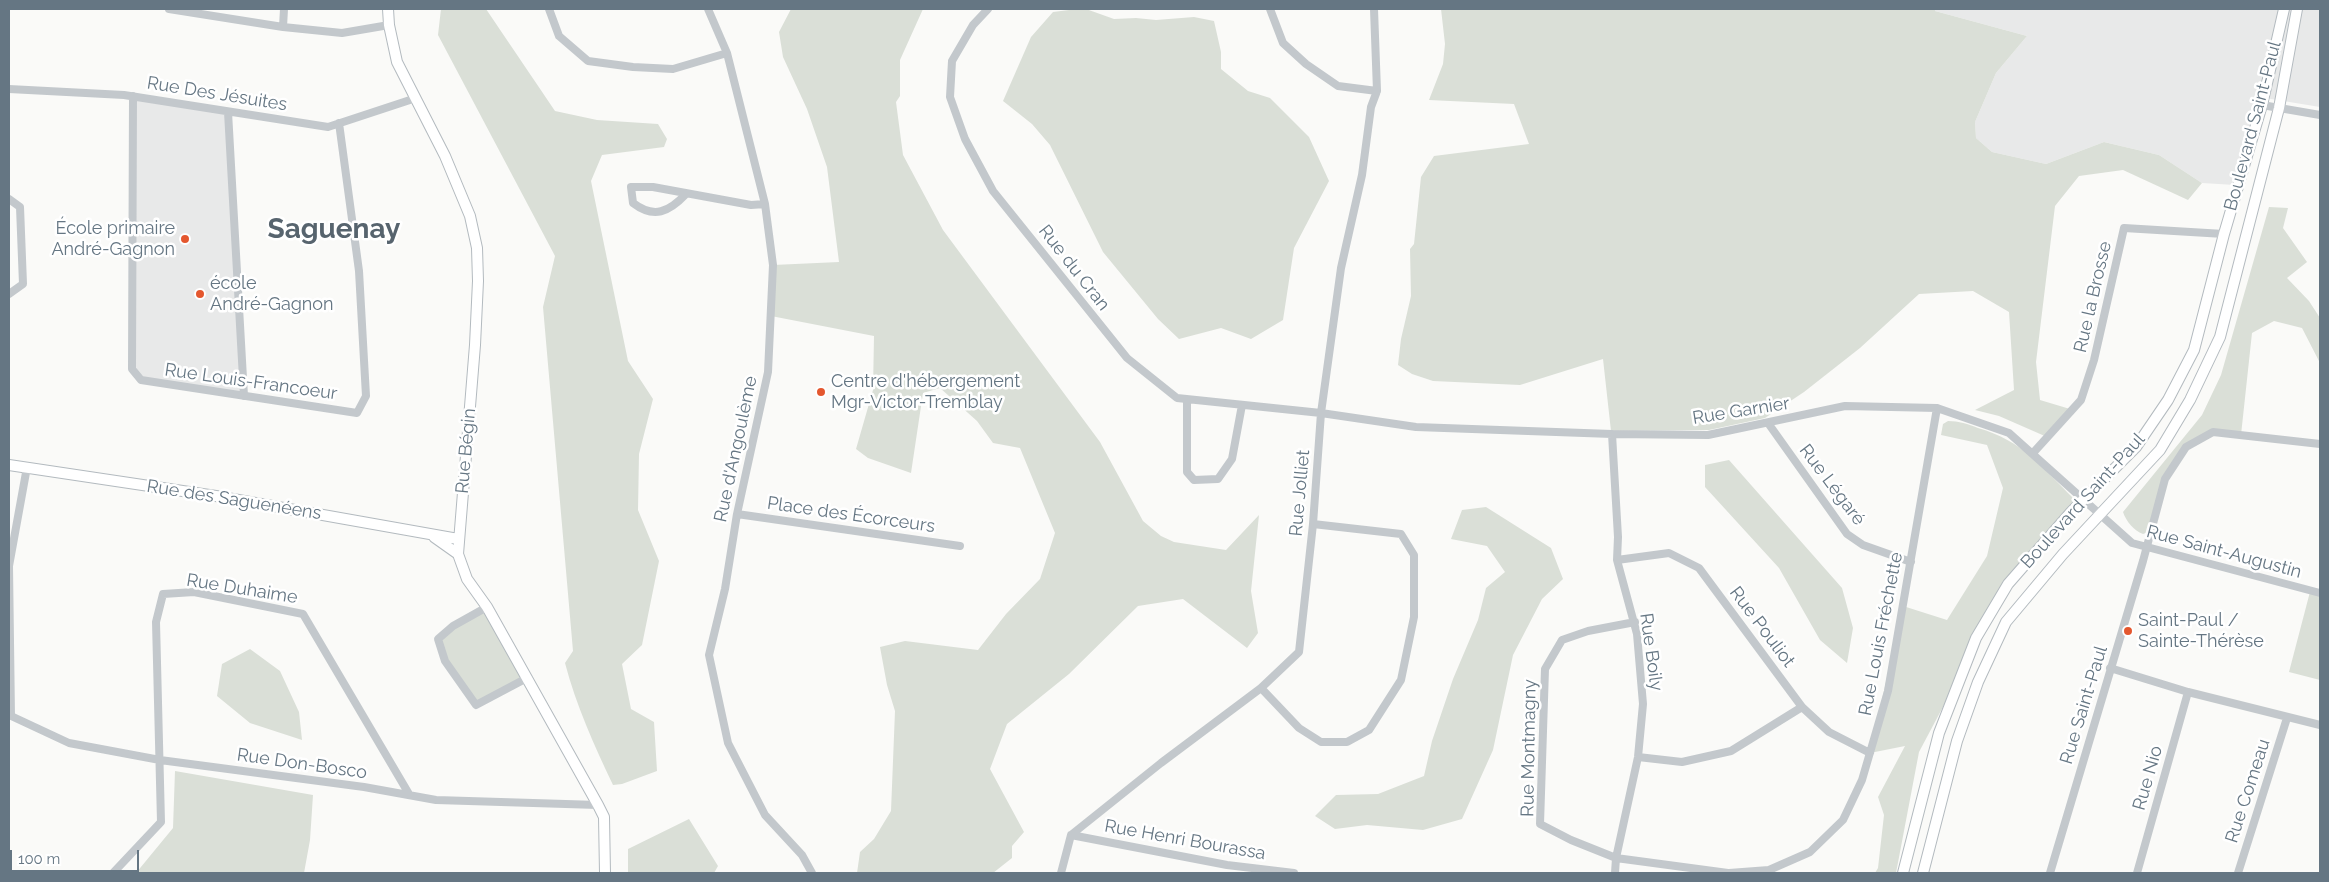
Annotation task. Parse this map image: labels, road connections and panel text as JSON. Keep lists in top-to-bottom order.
{
  "streets": {
    "main road": ["Boulevard Saint-Paul", "Rue Bégin", "Rue des Saguenéens"],
    "street": [
      "Rue Des Jésuites",
      "Rue du Cran",
      "Rue la Brosse",
      "Rue Louis-Francoeur",
      "Rue Garnier",
      "Rue d'Angoulème",
      "Rue Légaré",
      "Rue Jolliet",
      "Place des Écorceurs",
      "Rue Saint-Augustin",
      "Rue Duhaime",
      "Rue Pouliot",
      "Rue Louis Fréchette",
      "Rue Boily",
      "Rue Saint-Paul",
      "Rue Montmagny",
      "Rue Don-Bosco",
      "Rue Nio",
      "Rue Comeau",
      "Rue Henri Bourassa"
    ]
  },
  "crossings": [
    ["Rue Des Jésuites", "Rue Louis-Francoeur"],
    ["Rue Des Jésuites", "Rue Bégin"],
    ["Boulevard Saint-Paul", "Rue la Brosse"],
    ["Boulevard Saint-Paul", "Rue Garnier"],
    ["Boulevard Saint-Paul", "Rue Saint-Augustin"],
    ["Rue du Cran", "Rue Garnier"],
    ["Rue du Cran", "Rue Jolliet"],
    ["Rue la Brosse", "Rue Garnier"],
    ["Rue Garnier", "Rue Légaré"],
    ["Rue Garnier", "Rue Jolliet"],
    ["Rue Garnier", "Rue Saint-Augustin"],
    ["Rue Garnier", "Rue Louis Fréchette"],
    ["Rue Garnier", "Rue Boily"],
    ["Rue d'Angoulème", "Place des Écorceurs"],
    ["Rue Bégin", "Rue des Saguenéens"],
    ["Rue Bégin", "Rue Don-Bosco"],
    ["Rue Légaré", "Rue Louis Fréchette"],
    ["Rue Jolliet", "Rue Henri Bourassa"],
    ["Rue Saint-Augustin", "Rue Saint-Paul"],
    ["Rue Duhaime", "Rue Don-Bosco"],
    ["Rue Pouliot", "Rue Louis Fréchette"],
    ["Rue Pouliot", "Rue Boily"],
    ["Rue Louis Fréchette", "Rue Boily"],
    ["Rue Louis Fréchette", "Rue Montmagny"],
    ["Rue Boily", "Rue Montmagny"]
  ],
  "districts": ["Saguenay"],
  "places": [
    "École primaire André-Gagnon",
    "école André-Gagnon",
    "Centre d'hébergement Mgr-Victor-Tremblay",
    "Saint-Paul / Sainte-Thérèse"
  ],
  "scale_bar": "100 m"
}
